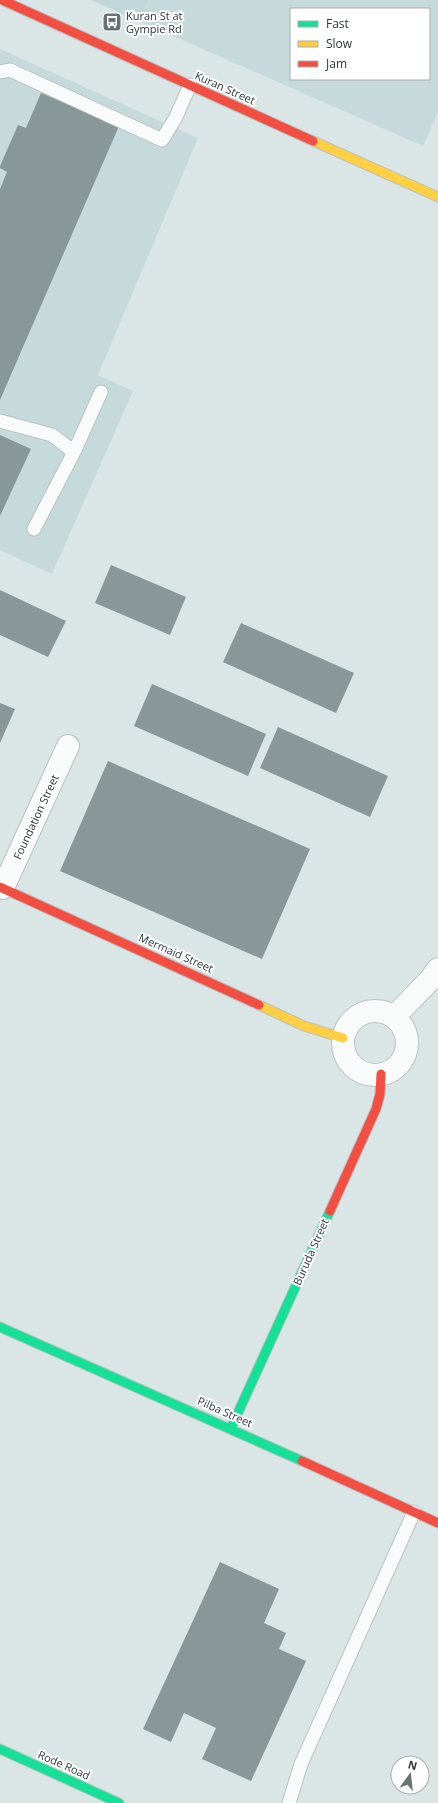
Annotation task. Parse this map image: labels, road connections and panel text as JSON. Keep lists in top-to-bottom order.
{
  "streets": {
    "street": [
      "Kuran Street",
      "Foundation Street",
      "Mermaid Street",
      "Buruda Street",
      "Pilba Street",
      "Rode Road"
    ]
  },
  "crossings": [
    ["Foundation Street", "Mermaid Street"],
    ["Mermaid Street", "Buruda Street"],
    ["Buruda Street", "Pilba Street"]
  ],
  "places": {
    "bus stop": ["Kuran St at Gympie Rd"]
  },
  "legend": ["Fast", "Slow", "Jam"],
  "north": "top"
}
